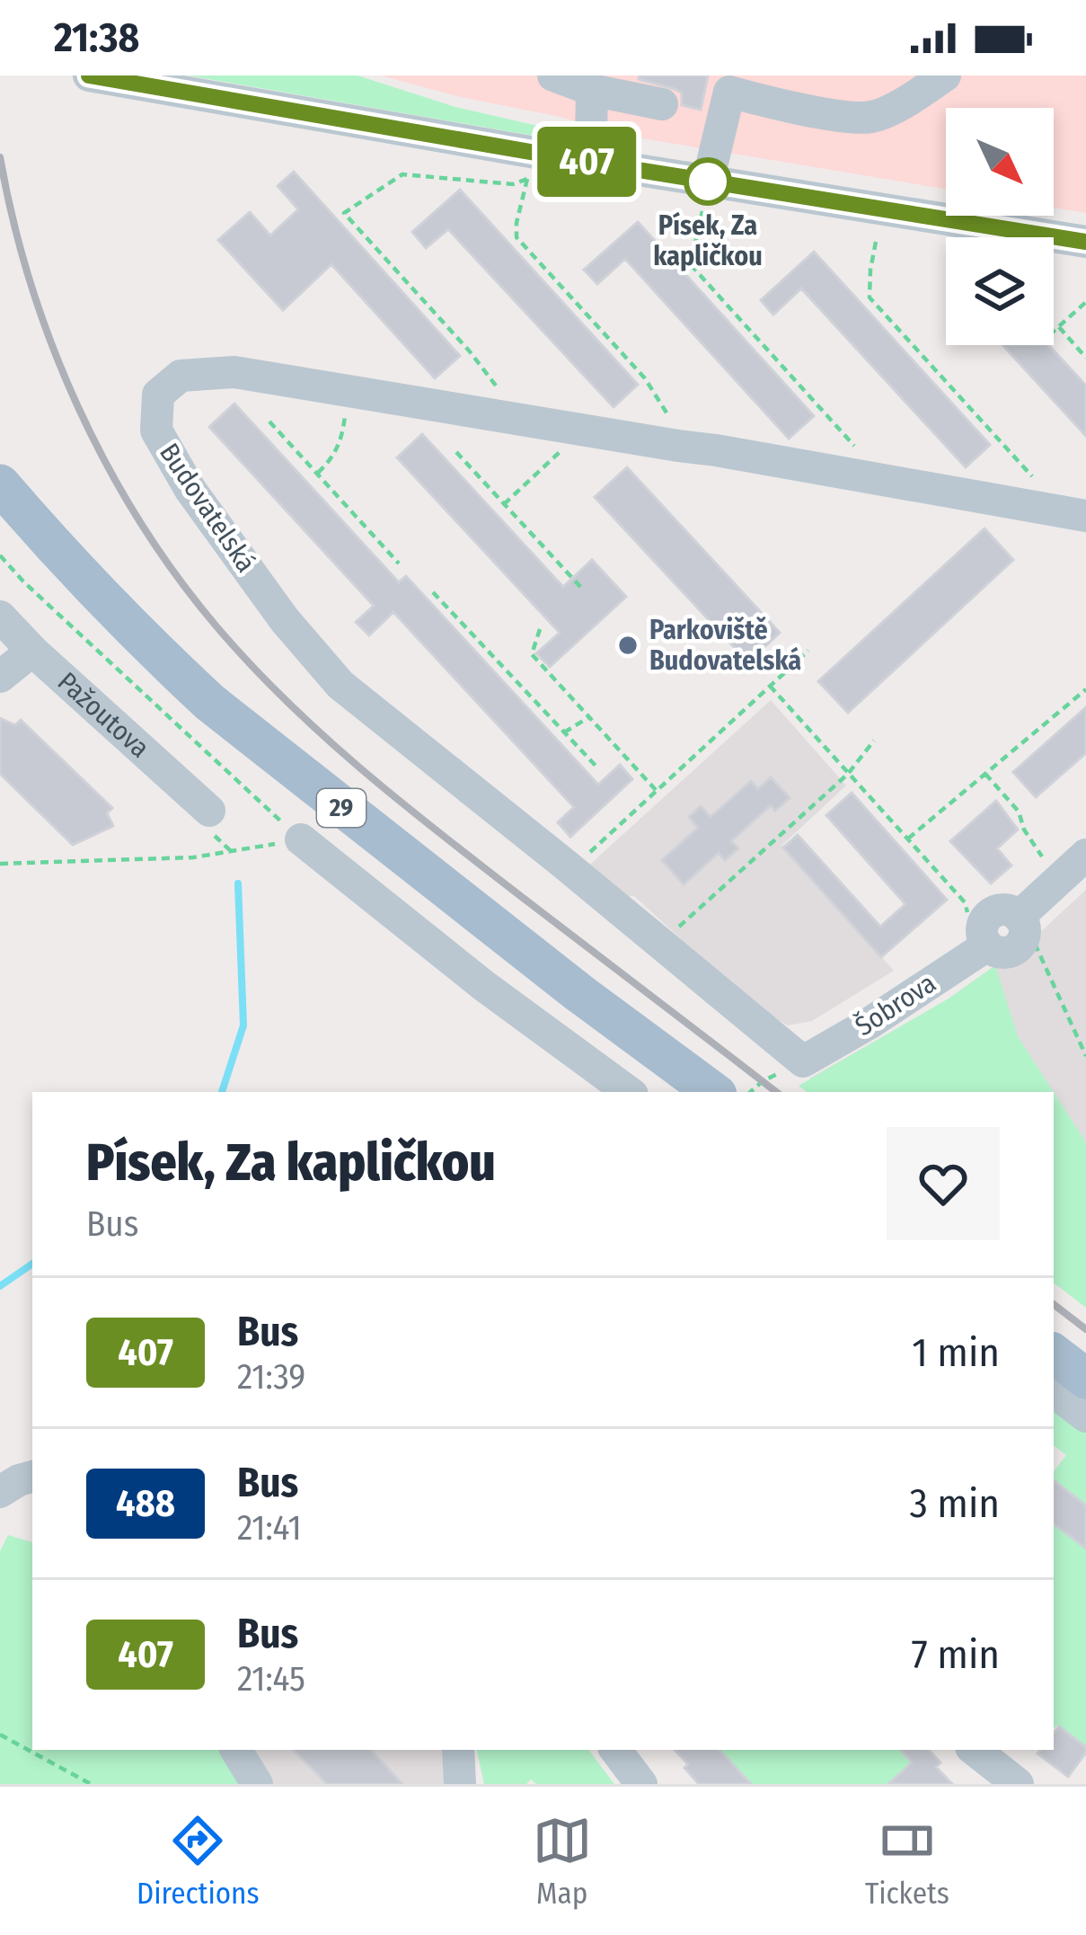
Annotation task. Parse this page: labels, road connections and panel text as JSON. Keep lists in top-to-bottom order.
{
  "streets": {
    "main road": ["29"],
    "street": ["Budovatelská", "Pažoutova", "Šobrova"]
  },
  "crossings": [
    ["Budovatelská", "Šobrova"]
  ],
  "places": ["Písek, Za kapličkou", "Parkoviště Budovatelská"],
  "lines": ["bus line 407"],
  "north": "bottom right",
  "page": {
    "status": "21:38",
    "on_map": "407",
    "heading": ["Písek, Za kapličkou", "Bus"],
    "list": [
      {
        "mark": "407",
        "name": "Bus",
        "note": "21:39",
        "value": "1 min"
      },
      {
        "mark": "488",
        "name": "Bus",
        "note": "21:41",
        "value": "3 min"
      },
      {
        "mark": "407",
        "name": "Bus",
        "note": "21:45",
        "value": "7 min"
      }
    ],
    "tabs": ["Directions", "Map", "Tickets"]
  }
}
